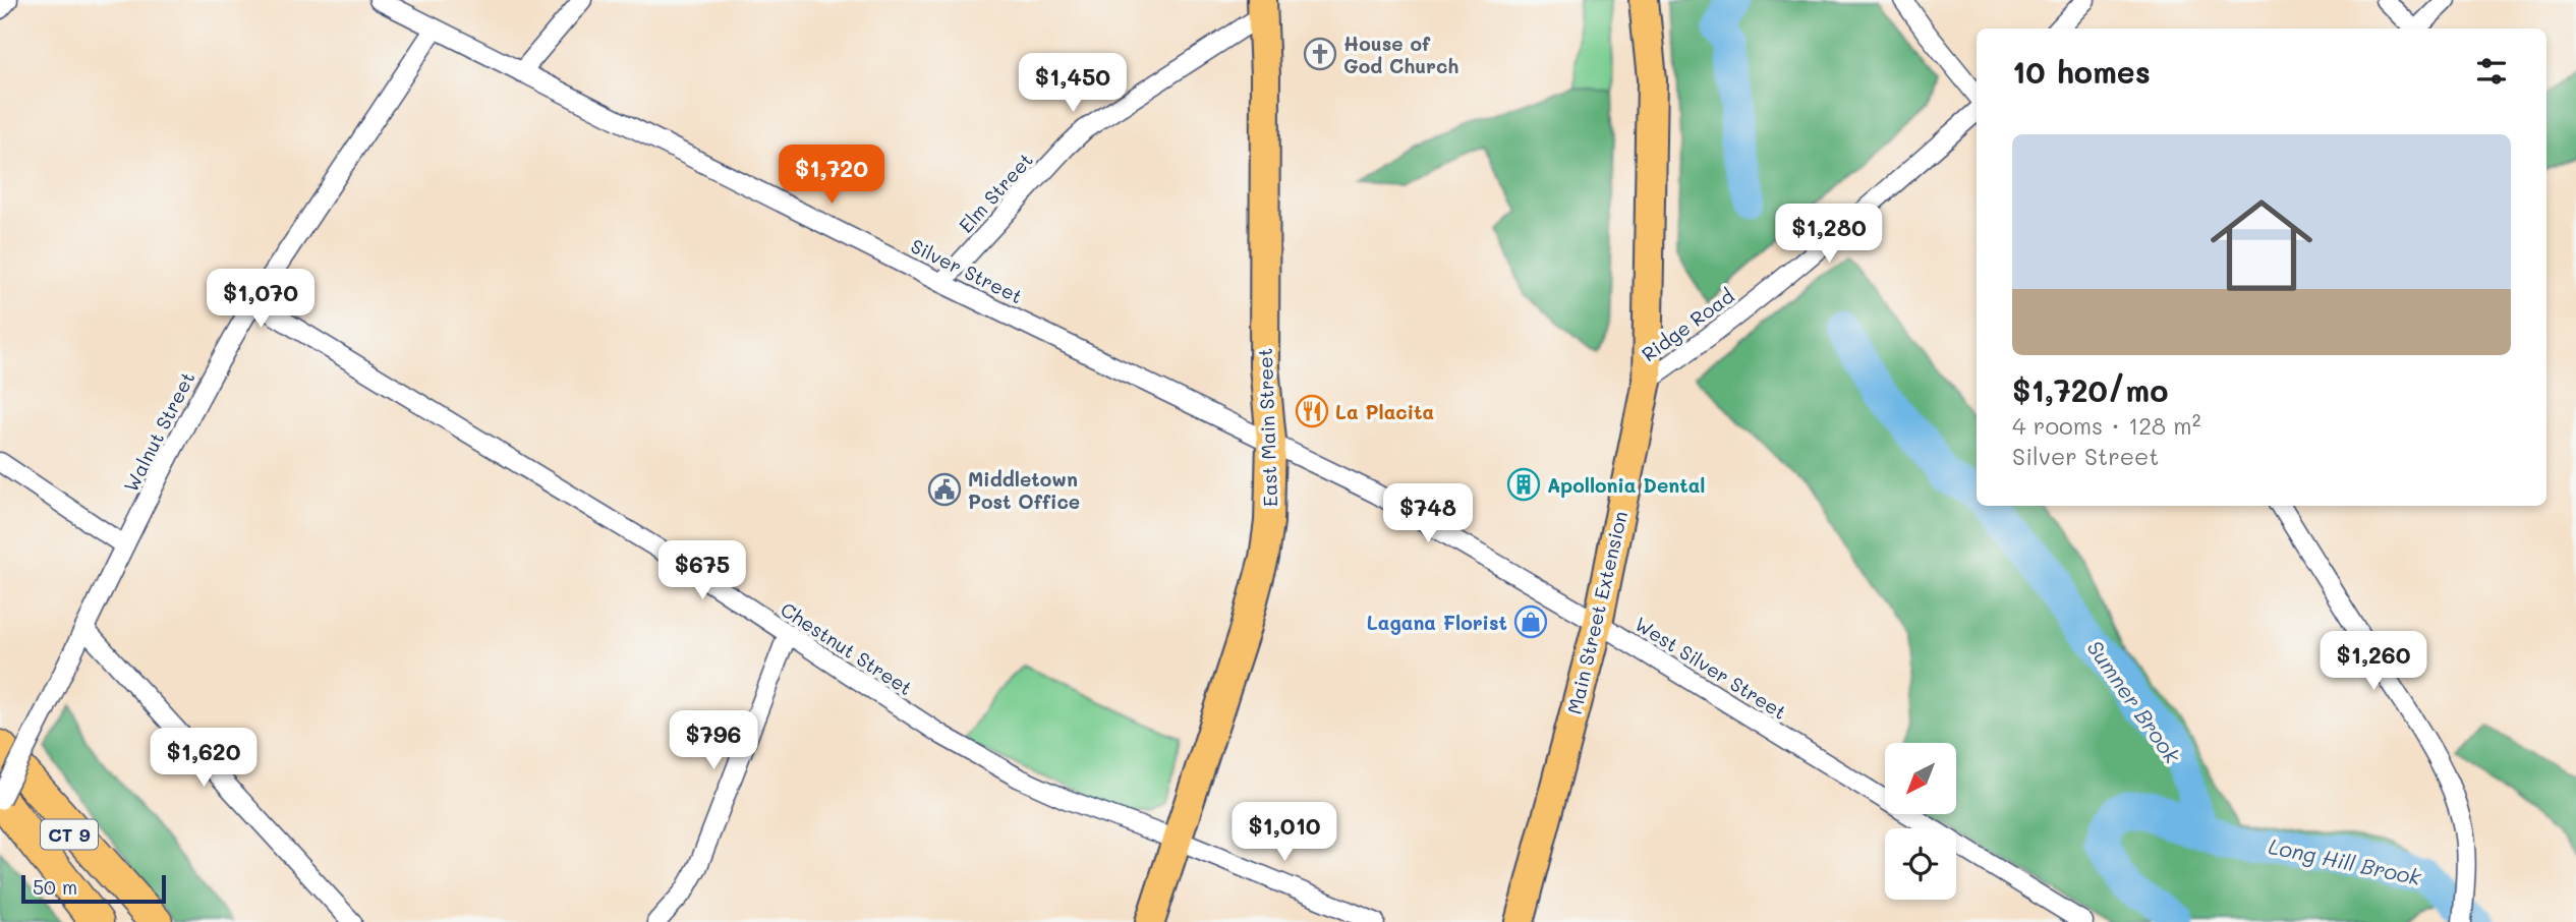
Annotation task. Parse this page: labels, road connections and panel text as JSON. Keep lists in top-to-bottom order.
{
  "streets": {
    "highway": ["CT 9"],
    "main road": ["East Main Street", "Main Street Extension"],
    "street": [
      "Elm Street",
      "Silver Street",
      "Ridge Road",
      "Walnut Street",
      "Chestnut Street",
      "West Silver Street"
    ]
  },
  "crossings": [
    ["Elm Street", "Silver Street"],
    ["Elm Street", "East Main Street"],
    ["Silver Street", "East Main Street"],
    ["Silver Street", "Walnut Street"],
    ["Silver Street", "West Silver Street"],
    ["Ridge Road", "Main Street Extension"],
    ["East Main Street", "Chestnut Street"],
    ["East Main Street", "West Silver Street"],
    ["Walnut Street", "Chestnut Street"],
    ["Walnut Street", "CT 9"],
    ["Main Street Extension", "West Silver Street"]
  ],
  "water": ["Sumner Brook", "Long Hill Brook"],
  "places": {
    "church": ["House of God Church"],
    "restaurant": ["La Placita"],
    "building": ["Apollonia Dental"],
    "public building": ["Middletown Post Office"],
    "shop": ["Lagana Florist"]
  },
  "scale_bar": "50 m",
  "north": "bottom left",
  "page": {
    "heading": "10 homes",
    "price": [
      "$1,450",
      "$1,720",
      "$1,280",
      "$1,070",
      "$748",
      "$675",
      "$1,260",
      "$796",
      "$1,620",
      "$1,010"
    ],
    "list": [
      {
        "name": "$1,720/mo",
        "note": "4 rooms · 128 m² · Silver Street"
      }
    ],
    "scale": "50 m"
  }
}
